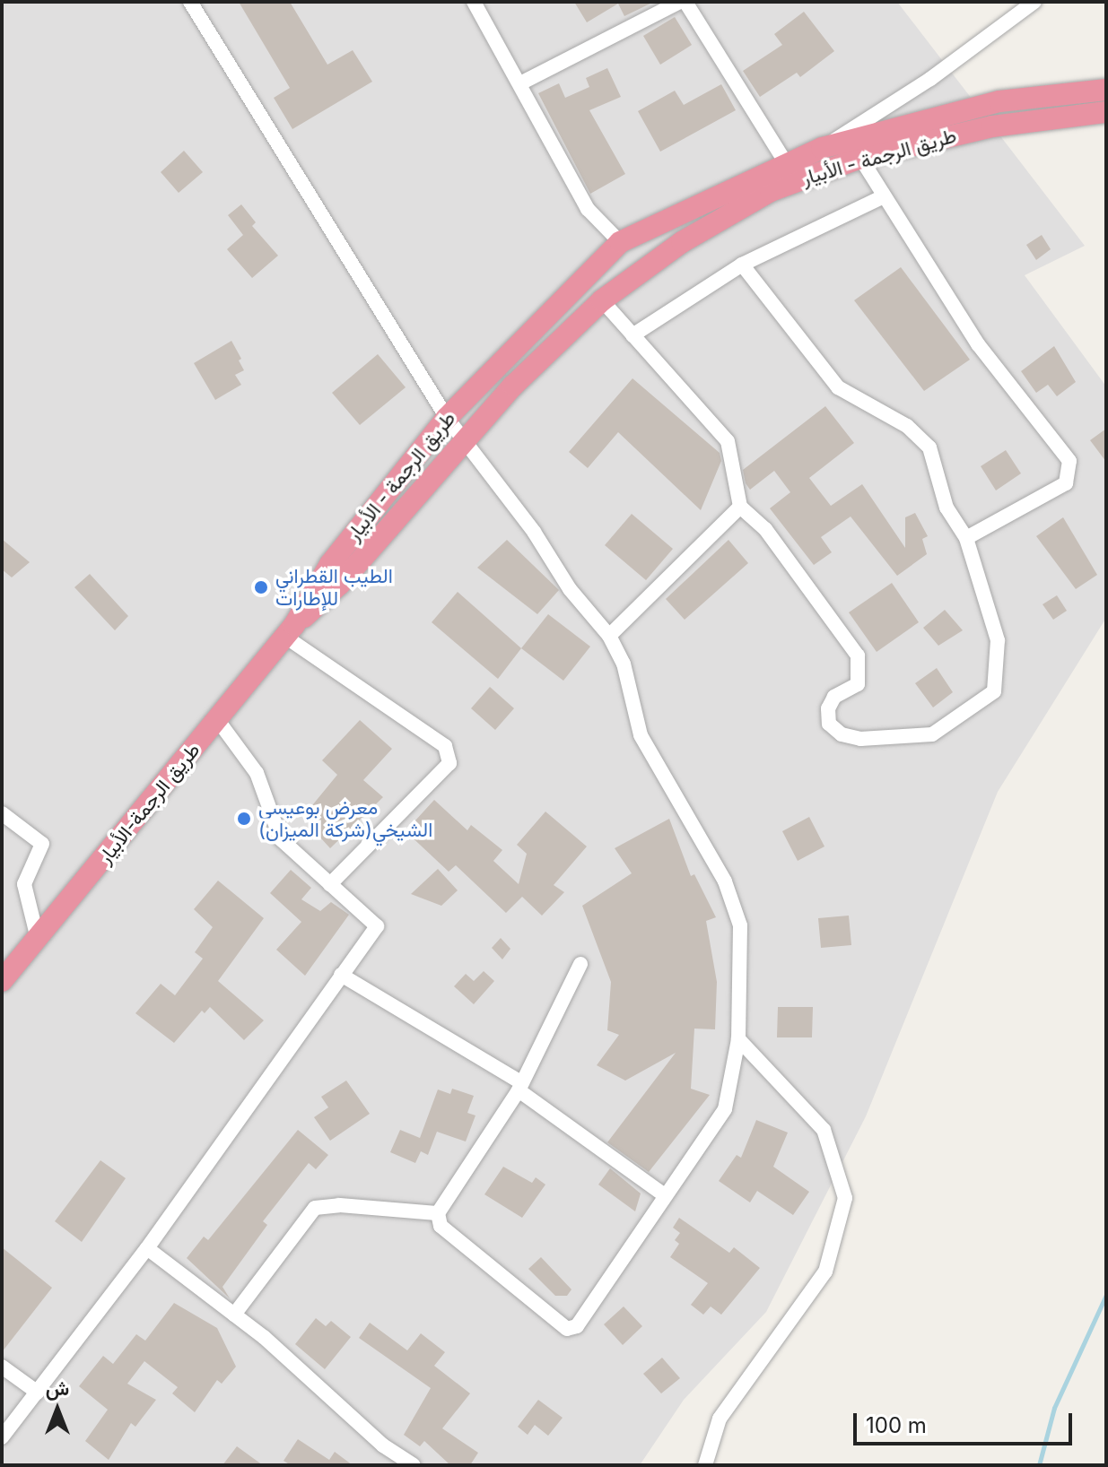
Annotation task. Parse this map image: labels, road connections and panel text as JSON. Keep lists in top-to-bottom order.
{
  "streets": {
    "highway": ["طريق الرجمة - الأبيار", "طريق الرجمة-الأبيار"]
  },
  "crossings": [
    ["طريق الرجمة - الأبيار", "طريق الرجمة-الأبيار"]
  ],
  "places": ["الطيب القطراني للإطارات", "معرض بوعيسى الشيخي(شركة الميزان)"],
  "scale_bar": "100 m",
  "north": "top"
}
